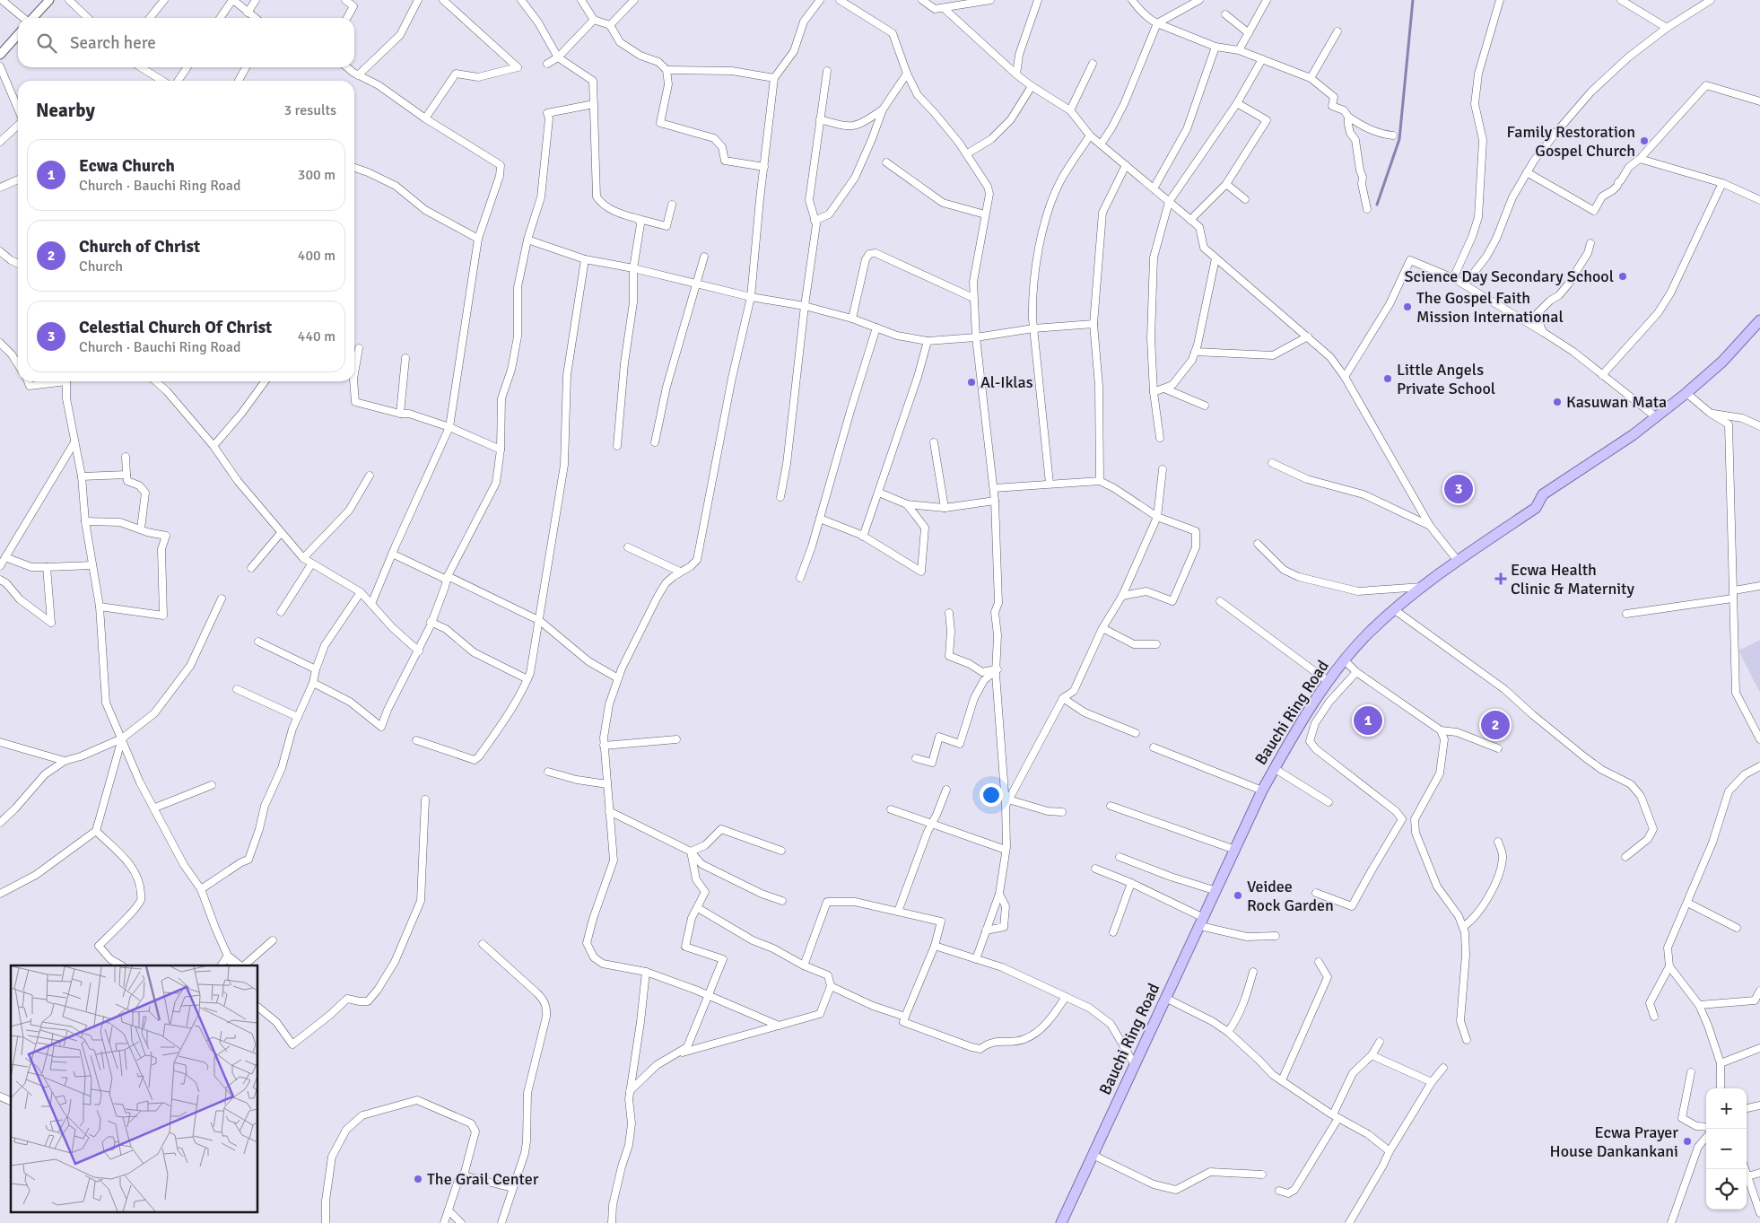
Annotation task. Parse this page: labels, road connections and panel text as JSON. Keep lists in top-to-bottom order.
{
  "streets": {
    "main road": ["Bauchi Ring Road"]
  },
  "places": {
    "other": [
      "Family Restoration Gospel Church",
      "Science Day Secondary School",
      "The Gospel Faith Mission International",
      "Little Angels Private School",
      "Al-Iklas",
      "Kasuwan Mata",
      "Veidee Rock Garden",
      "Ecwa Prayer House Dankankani",
      "The Grail Center"
    ],
    "health": ["Ecwa Health Clinic & Maternity"]
  },
  "page": {
    "search": "Search here",
    "heading": ["Nearby", "3 results"],
    "list": [
      {
        "mark": "1",
        "name": "Ecwa Church",
        "note": "Church · Bauchi Ring Road",
        "value": "300 m"
      },
      {
        "mark": "2",
        "name": "Church of Christ",
        "note": "Church",
        "value": "400 m"
      },
      {
        "mark": "3",
        "name": "Celestial Church Of Christ",
        "note": "Church · Bauchi Ring Road",
        "value": "440 m"
      }
    ],
    "pins": ["3", "1", "2"],
    "map_buttons": ["+", "−"]
  }
}
